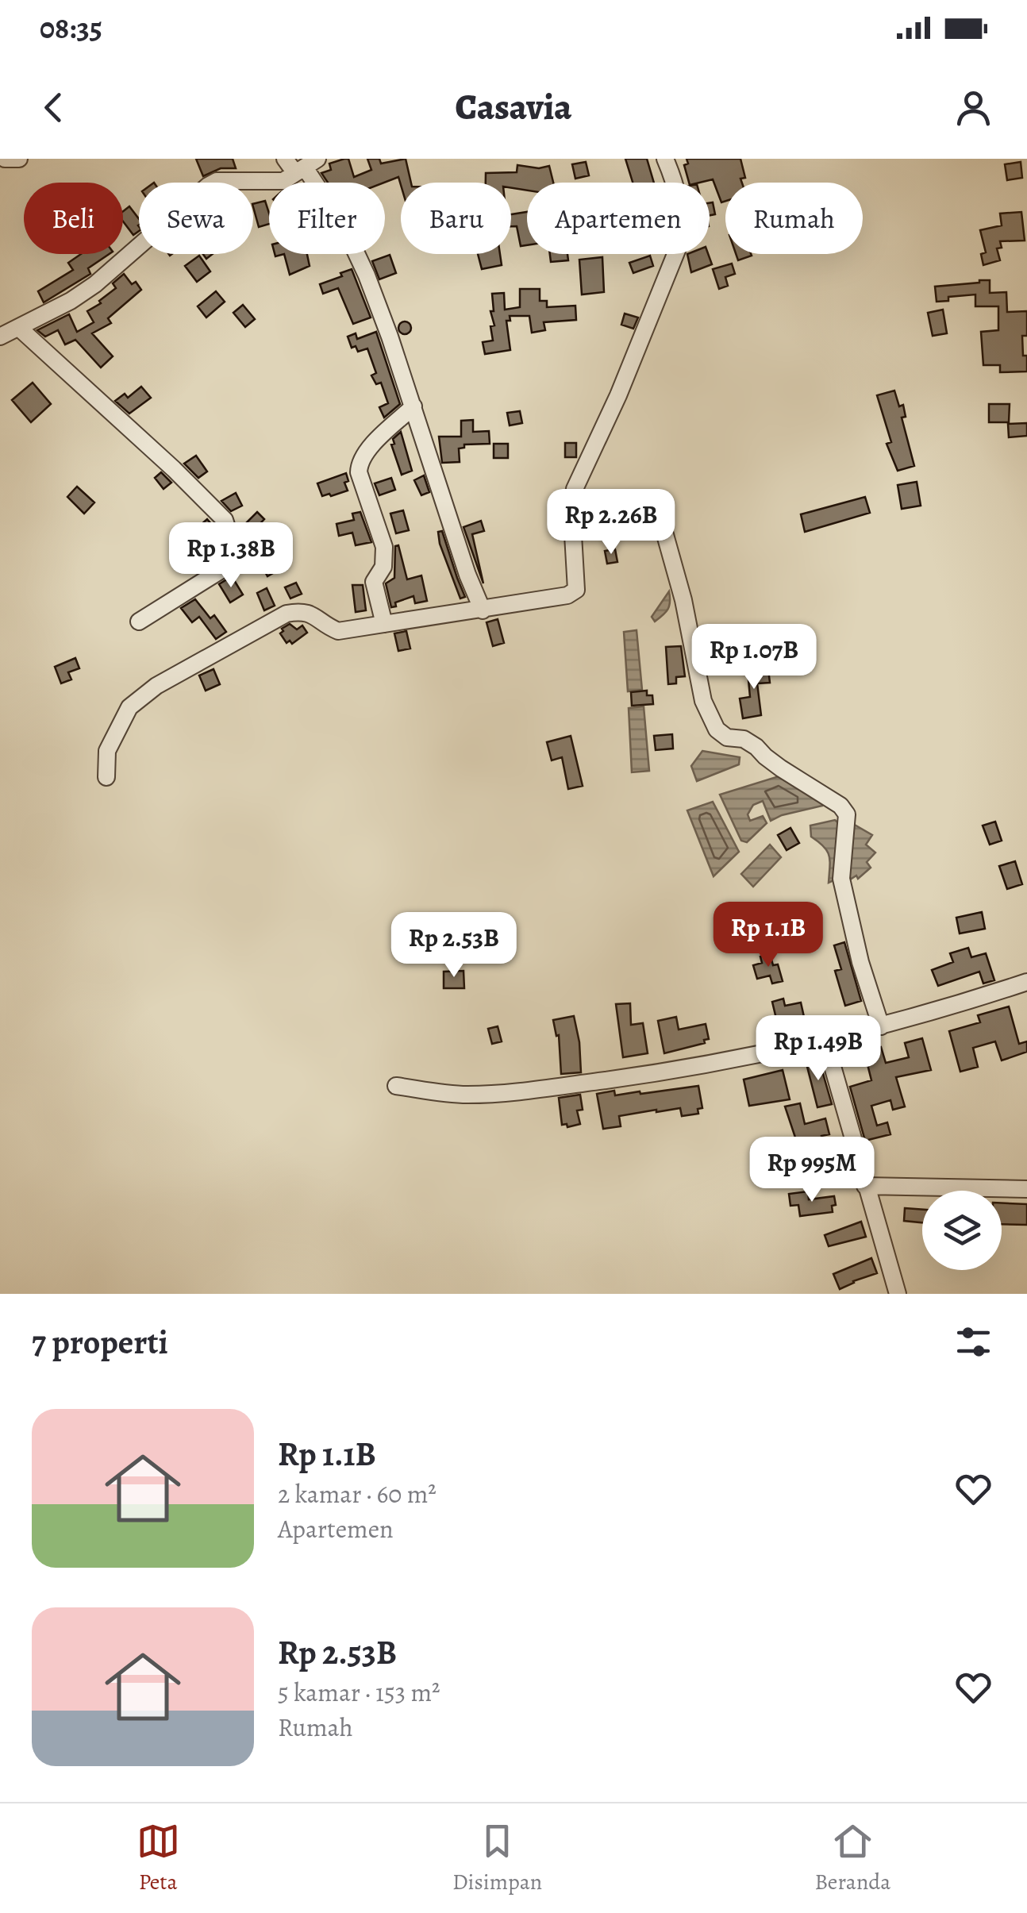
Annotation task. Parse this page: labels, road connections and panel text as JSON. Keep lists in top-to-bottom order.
{
  "page": {
    "status": "08:35",
    "header": "Casavia",
    "chip": [
      "Beli",
      "Sewa",
      "Filter",
      "Baru",
      "Apartemen",
      "Rumah"
    ],
    "price": [
      "Rp 2.26B",
      "Rp 1.38B",
      "Rp 1.07B",
      "Rp 1.1B",
      "Rp 2.53B",
      "Rp 1.49B",
      "Rp 995M"
    ],
    "heading": "7 properti",
    "list": [
      {
        "name": "Rp 1.1B",
        "note": "2 kamar · 60 m² · Apartemen"
      },
      {
        "name": "Rp 2.53B",
        "note": "5 kamar · 153 m² · Rumah"
      }
    ],
    "tabs": ["Peta", "Disimpan", "Beranda"]
  }
}
